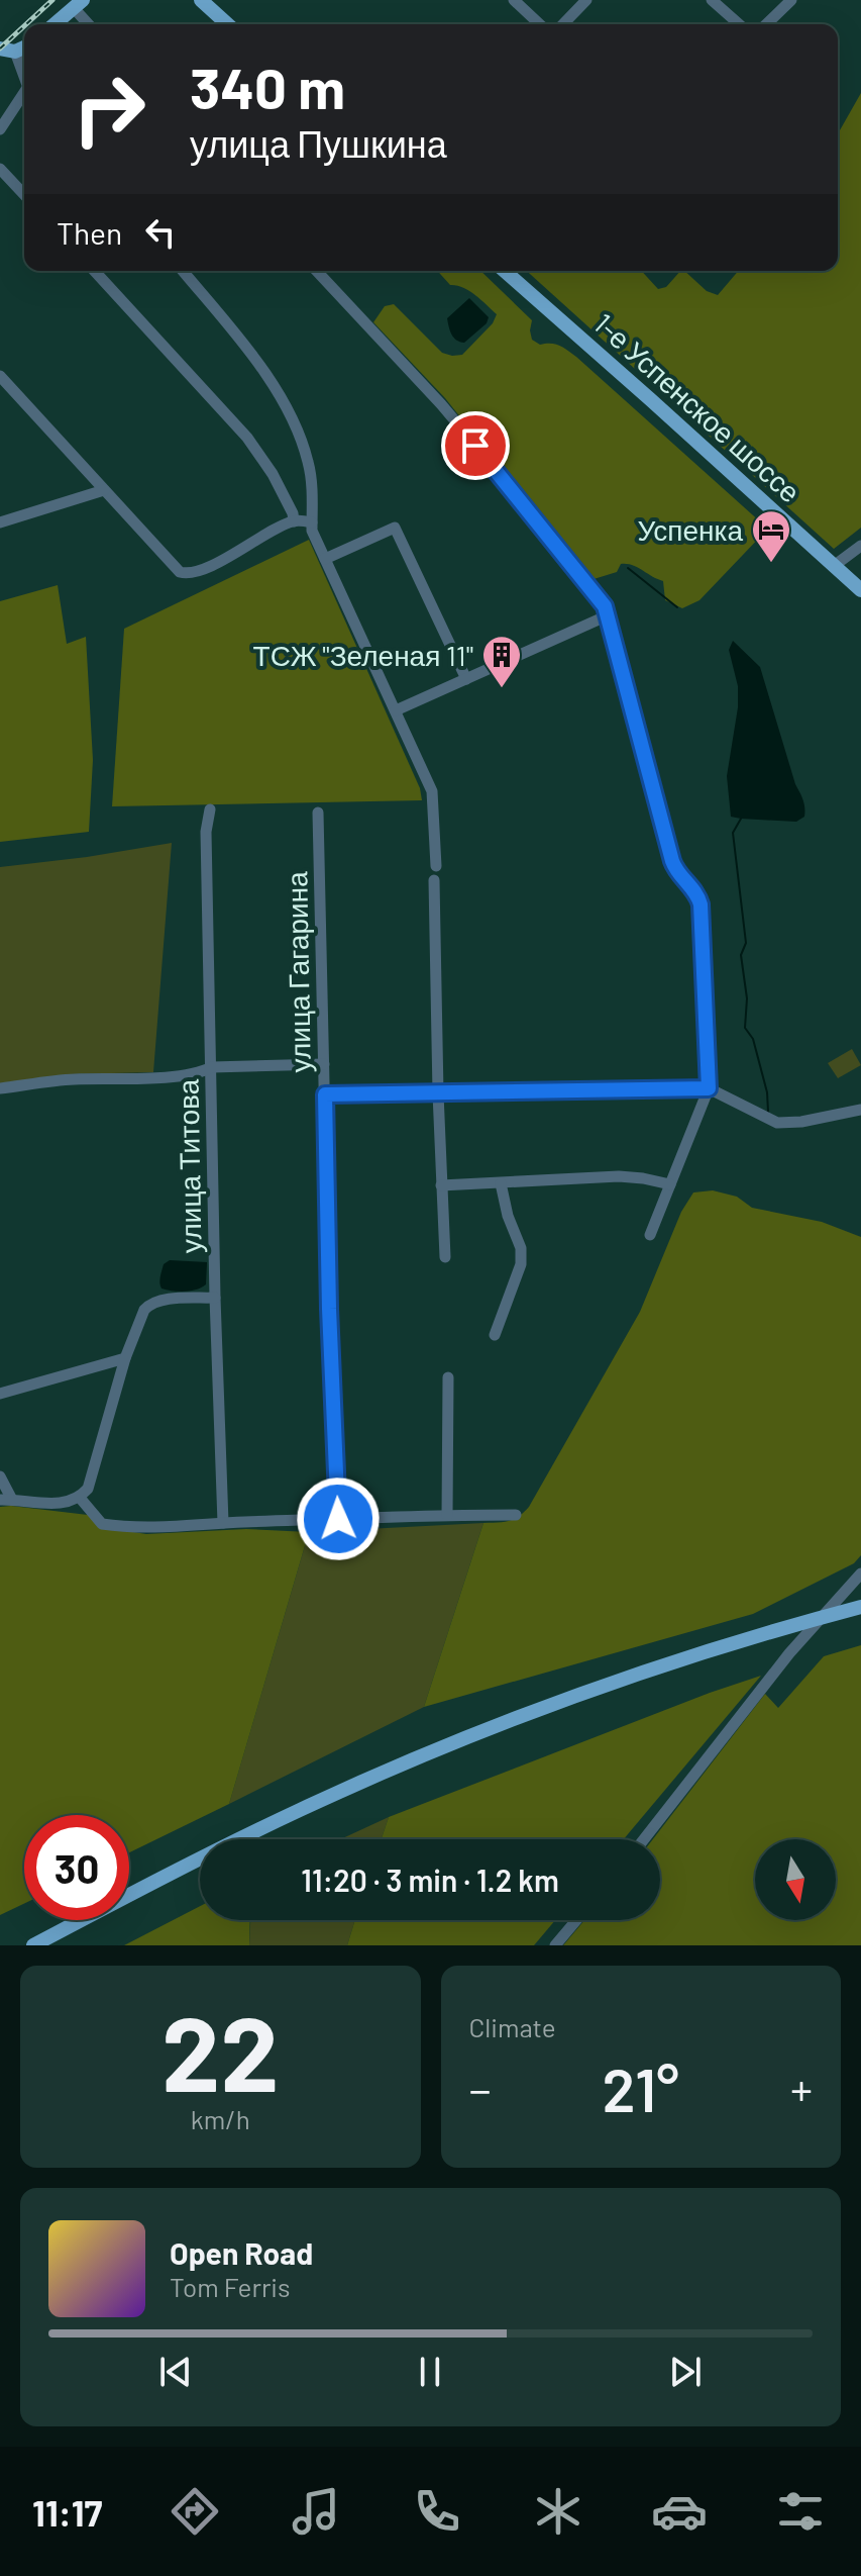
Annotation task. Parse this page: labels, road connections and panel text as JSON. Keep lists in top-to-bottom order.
{
  "streets": {
    "main road": ["1-е Успенское шоссе"],
    "street": ["улица Гагарина", "улица Титова"]
  },
  "places": {
    "hotel": ["Успенка"],
    "building": ["ТСЖ \"Зеленая 11\""]
  },
  "north": "bottom",
  "page": {
    "turn": ["340 m", "улица Пушкина"],
    "then": "Then",
    "limit": "30",
    "trip": "11:20 · 3 min · 1.2 km",
    "tile": [
      ["22", "km/h"],
      "Climate"
    ],
    "heat": ["−", "21°", "+"],
    "song": ["Open Road", "Tom Ferris"],
    "tabs": "11:17"
  }
}
